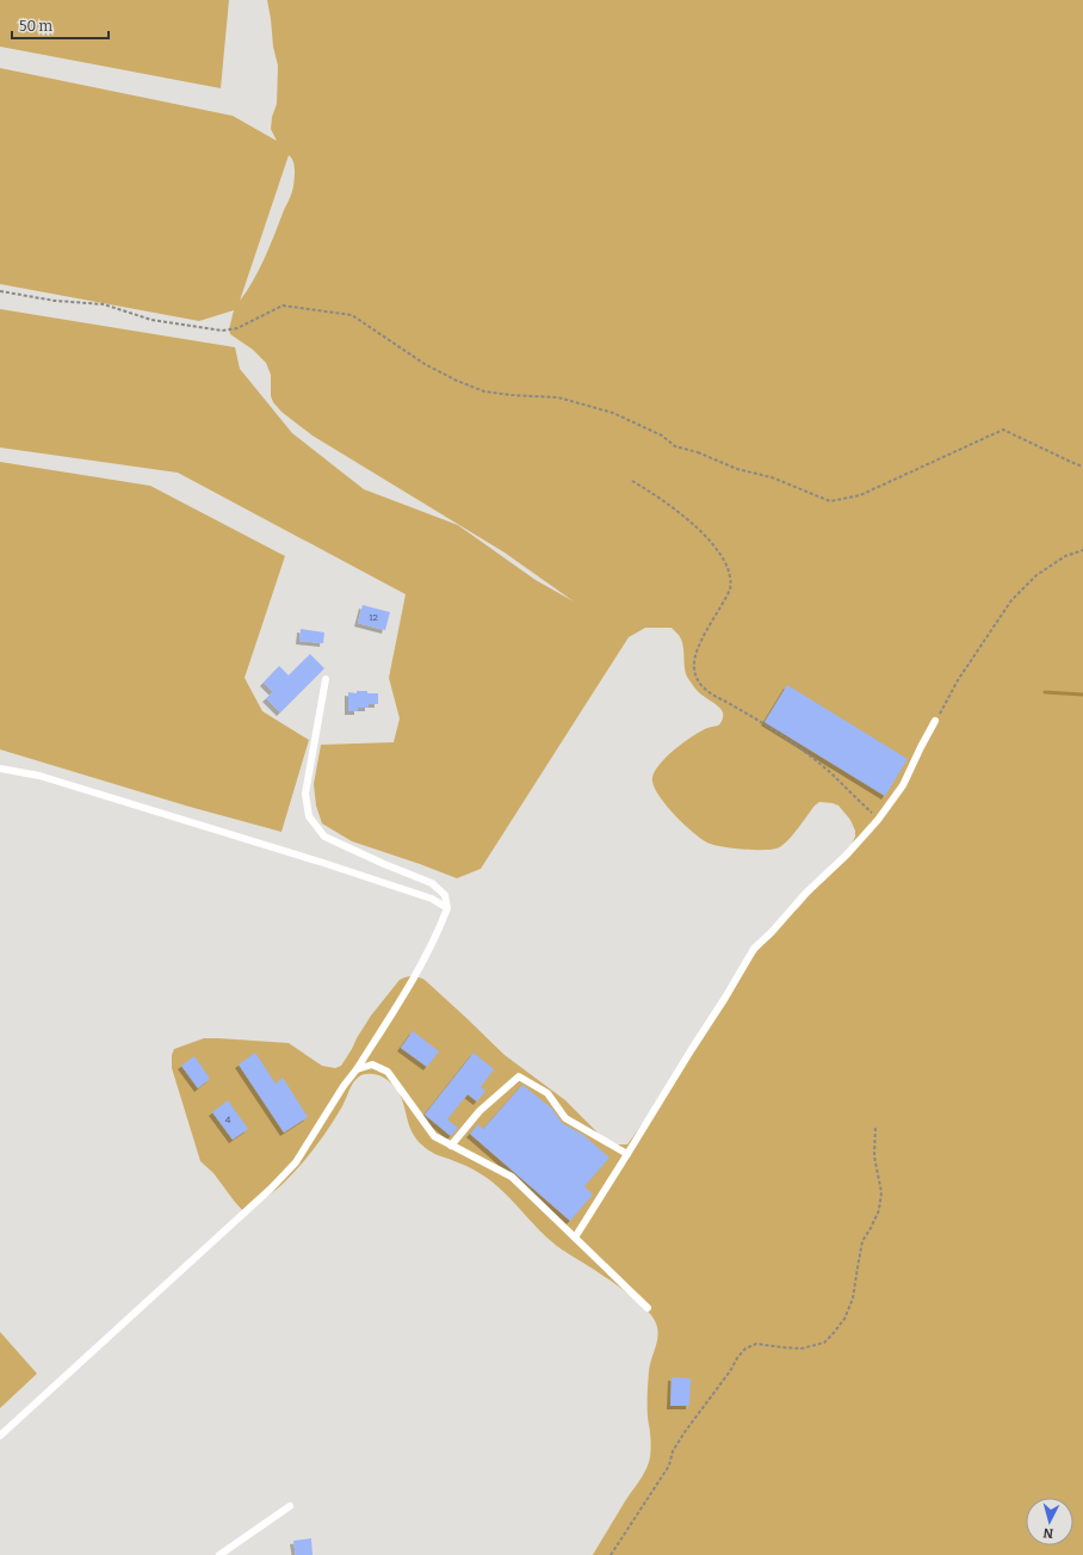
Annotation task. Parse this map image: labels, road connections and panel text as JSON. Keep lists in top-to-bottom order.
{
  "house_numbers": ["12", "4"],
  "scale_bar": "50 m",
  "north": "bottom"
}
